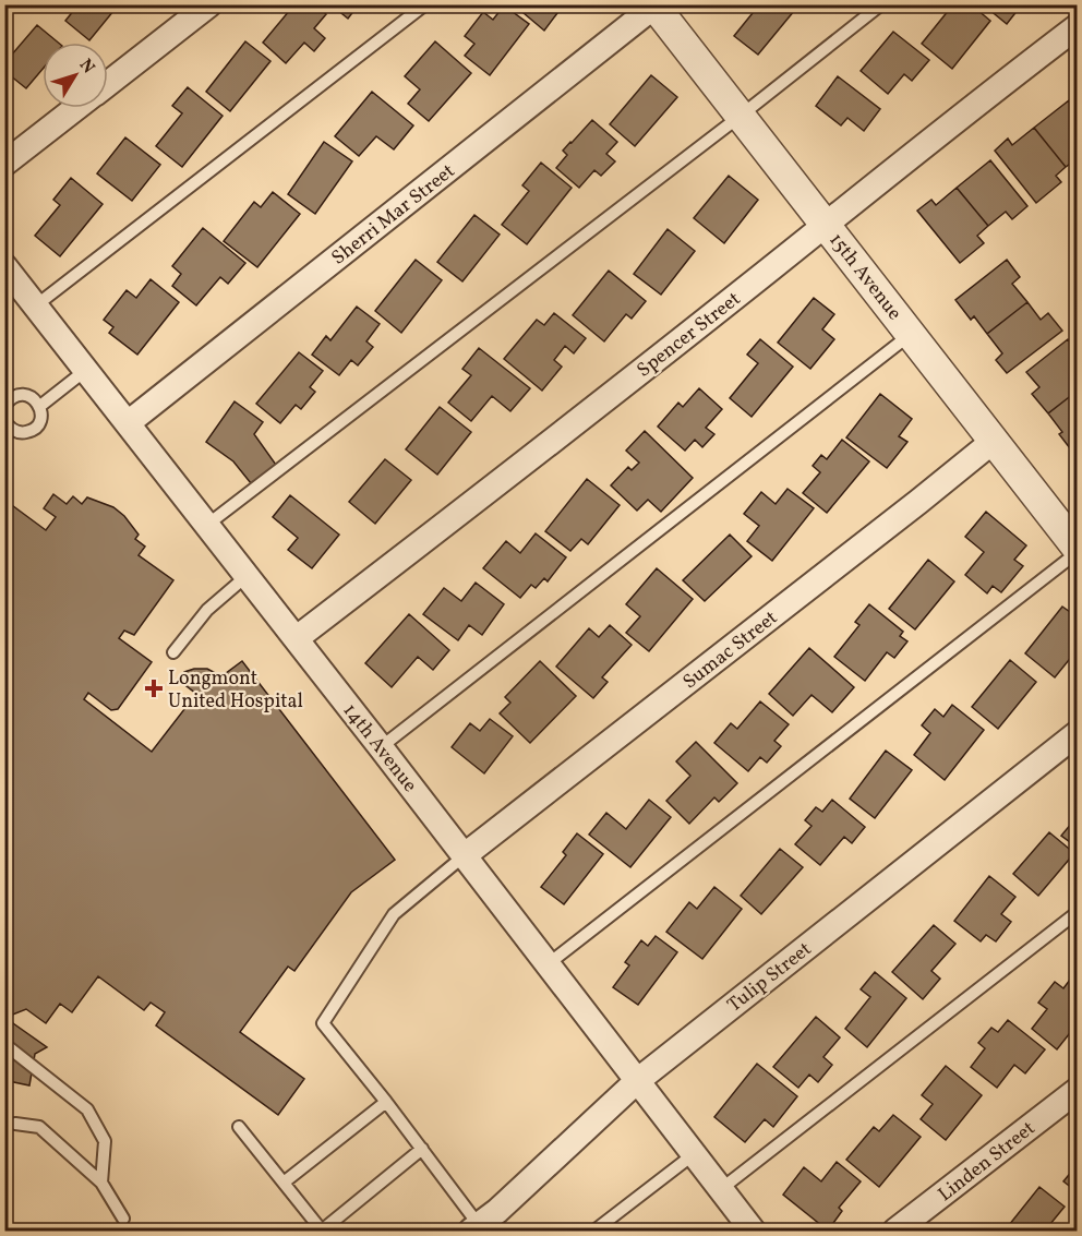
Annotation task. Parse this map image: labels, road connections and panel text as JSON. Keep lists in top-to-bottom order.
{
  "streets": {
    "street": [
      "Sherri Mar Street",
      "15th Avenue",
      "Spencer Street",
      "Sumac Street",
      "14th Avenue",
      "Tulip Street",
      "Linden Street"
    ]
  },
  "crossings": [
    ["Sherri Mar Street", "15th Avenue"],
    ["Sherri Mar Street", "14th Avenue"],
    ["15th Avenue", "Spencer Street"],
    ["15th Avenue", "Sumac Street"],
    ["Spencer Street", "14th Avenue"],
    ["Sumac Street", "14th Avenue"],
    ["14th Avenue", "Tulip Street"]
  ],
  "places": {
    "health": ["Longmont United Hospital"]
  },
  "north": "top right"
}
